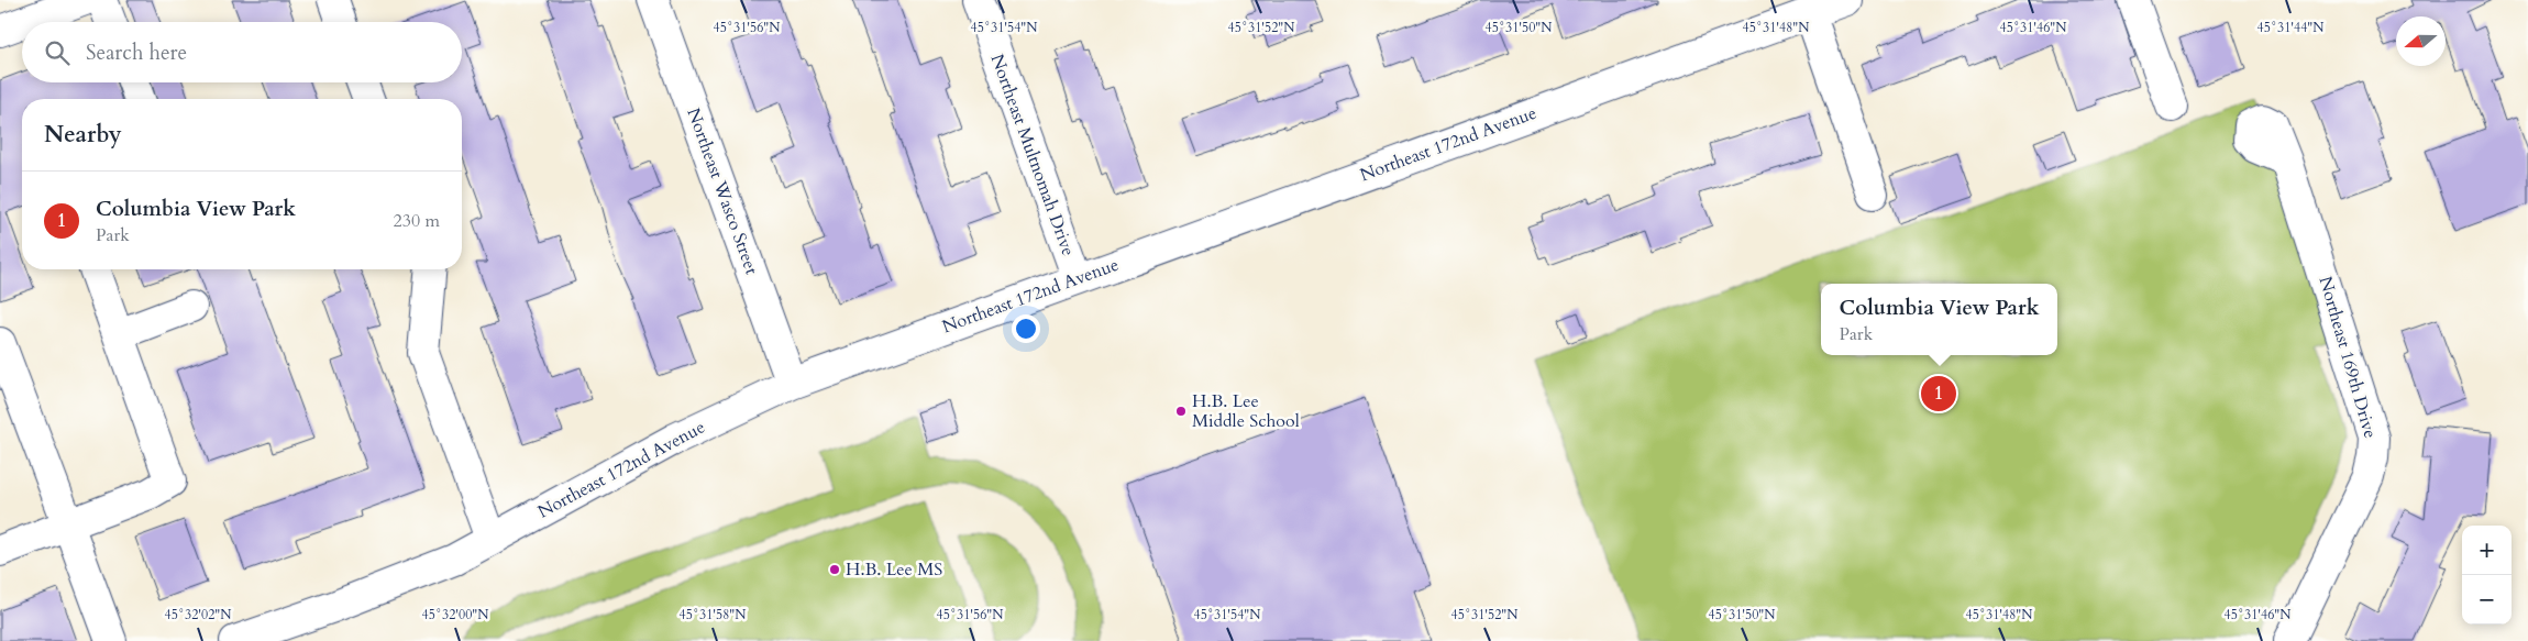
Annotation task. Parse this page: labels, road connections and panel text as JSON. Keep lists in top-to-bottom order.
{
  "streets": {
    "street": [
      "Northeast 172nd Avenue",
      "Northeast Multnomah Drive",
      "Northeast Wasco Street",
      "Northeast 169th Drive"
    ]
  },
  "crossings": [
    ["Northeast 172nd Avenue", "Northeast Multnomah Drive"],
    ["Northeast 172nd Avenue", "Northeast Wasco Street"]
  ],
  "places": ["H.B. Lee Middle School", "H.B. Lee MS"],
  "north": "left",
  "page": {
    "search": "Search here",
    "heading": "Nearby",
    "list": [
      {
        "mark": "1",
        "name": "Columbia View Park",
        "note": "Park",
        "value": "230 m"
      }
    ],
    "popup": ["Columbia View Park", "Park"],
    "pins": "1",
    "map_buttons": ["+", "−"]
  },
  "coordinates": [
    "45°31'56\"N",
    "45°31'54\"N",
    "45°31'52\"N",
    "45°31'50\"N",
    "45°31'48\"N",
    "45°31'46\"N",
    "45°31'44\"N",
    "45°32'02\"N",
    "45°32'00\"N",
    "45°31'58\"N"
  ]
}
